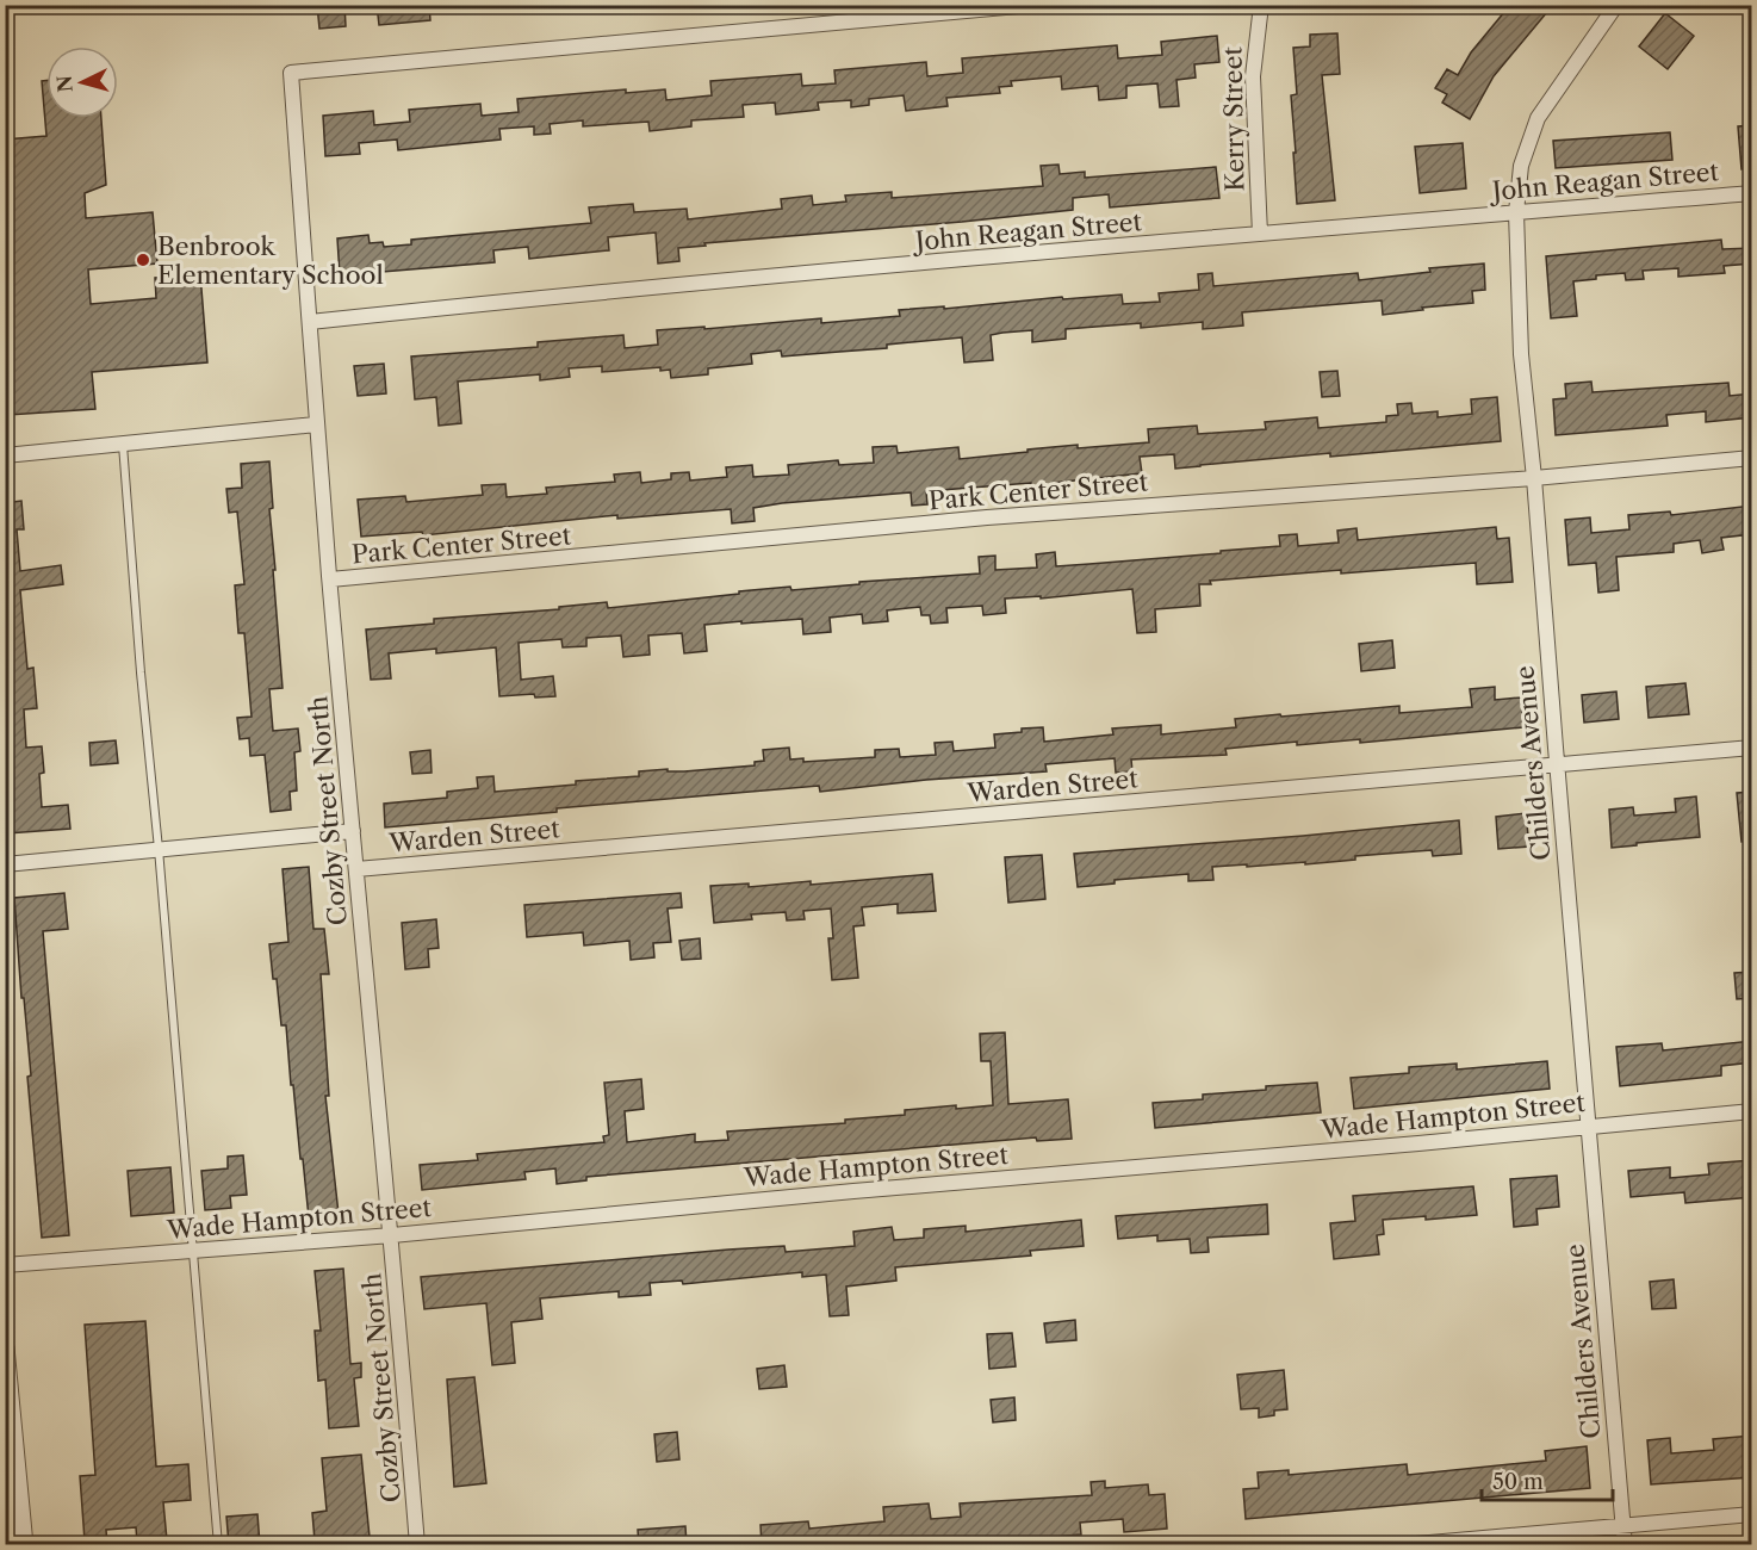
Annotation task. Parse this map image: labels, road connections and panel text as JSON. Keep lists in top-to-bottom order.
{
  "streets": {
    "street": [
      "Kerry Street",
      "John Reagan Street",
      "Park Center Street",
      "Childers Avenue",
      "Warden Street",
      "Cozby Street North",
      "Wade Hampton Street"
    ]
  },
  "crossings": [
    ["Kerry Street", "John Reagan Street"],
    ["John Reagan Street", "Childers Avenue"],
    ["John Reagan Street", "Cozby Street North"],
    ["Park Center Street", "Childers Avenue"],
    ["Park Center Street", "Cozby Street North"],
    ["Childers Avenue", "Warden Street"],
    ["Childers Avenue", "Wade Hampton Street"],
    ["Warden Street", "Cozby Street North"],
    ["Cozby Street North", "Wade Hampton Street"]
  ],
  "places": ["Benbrook Elementary School"],
  "scale_bar": "50 m",
  "north": "left"
}
